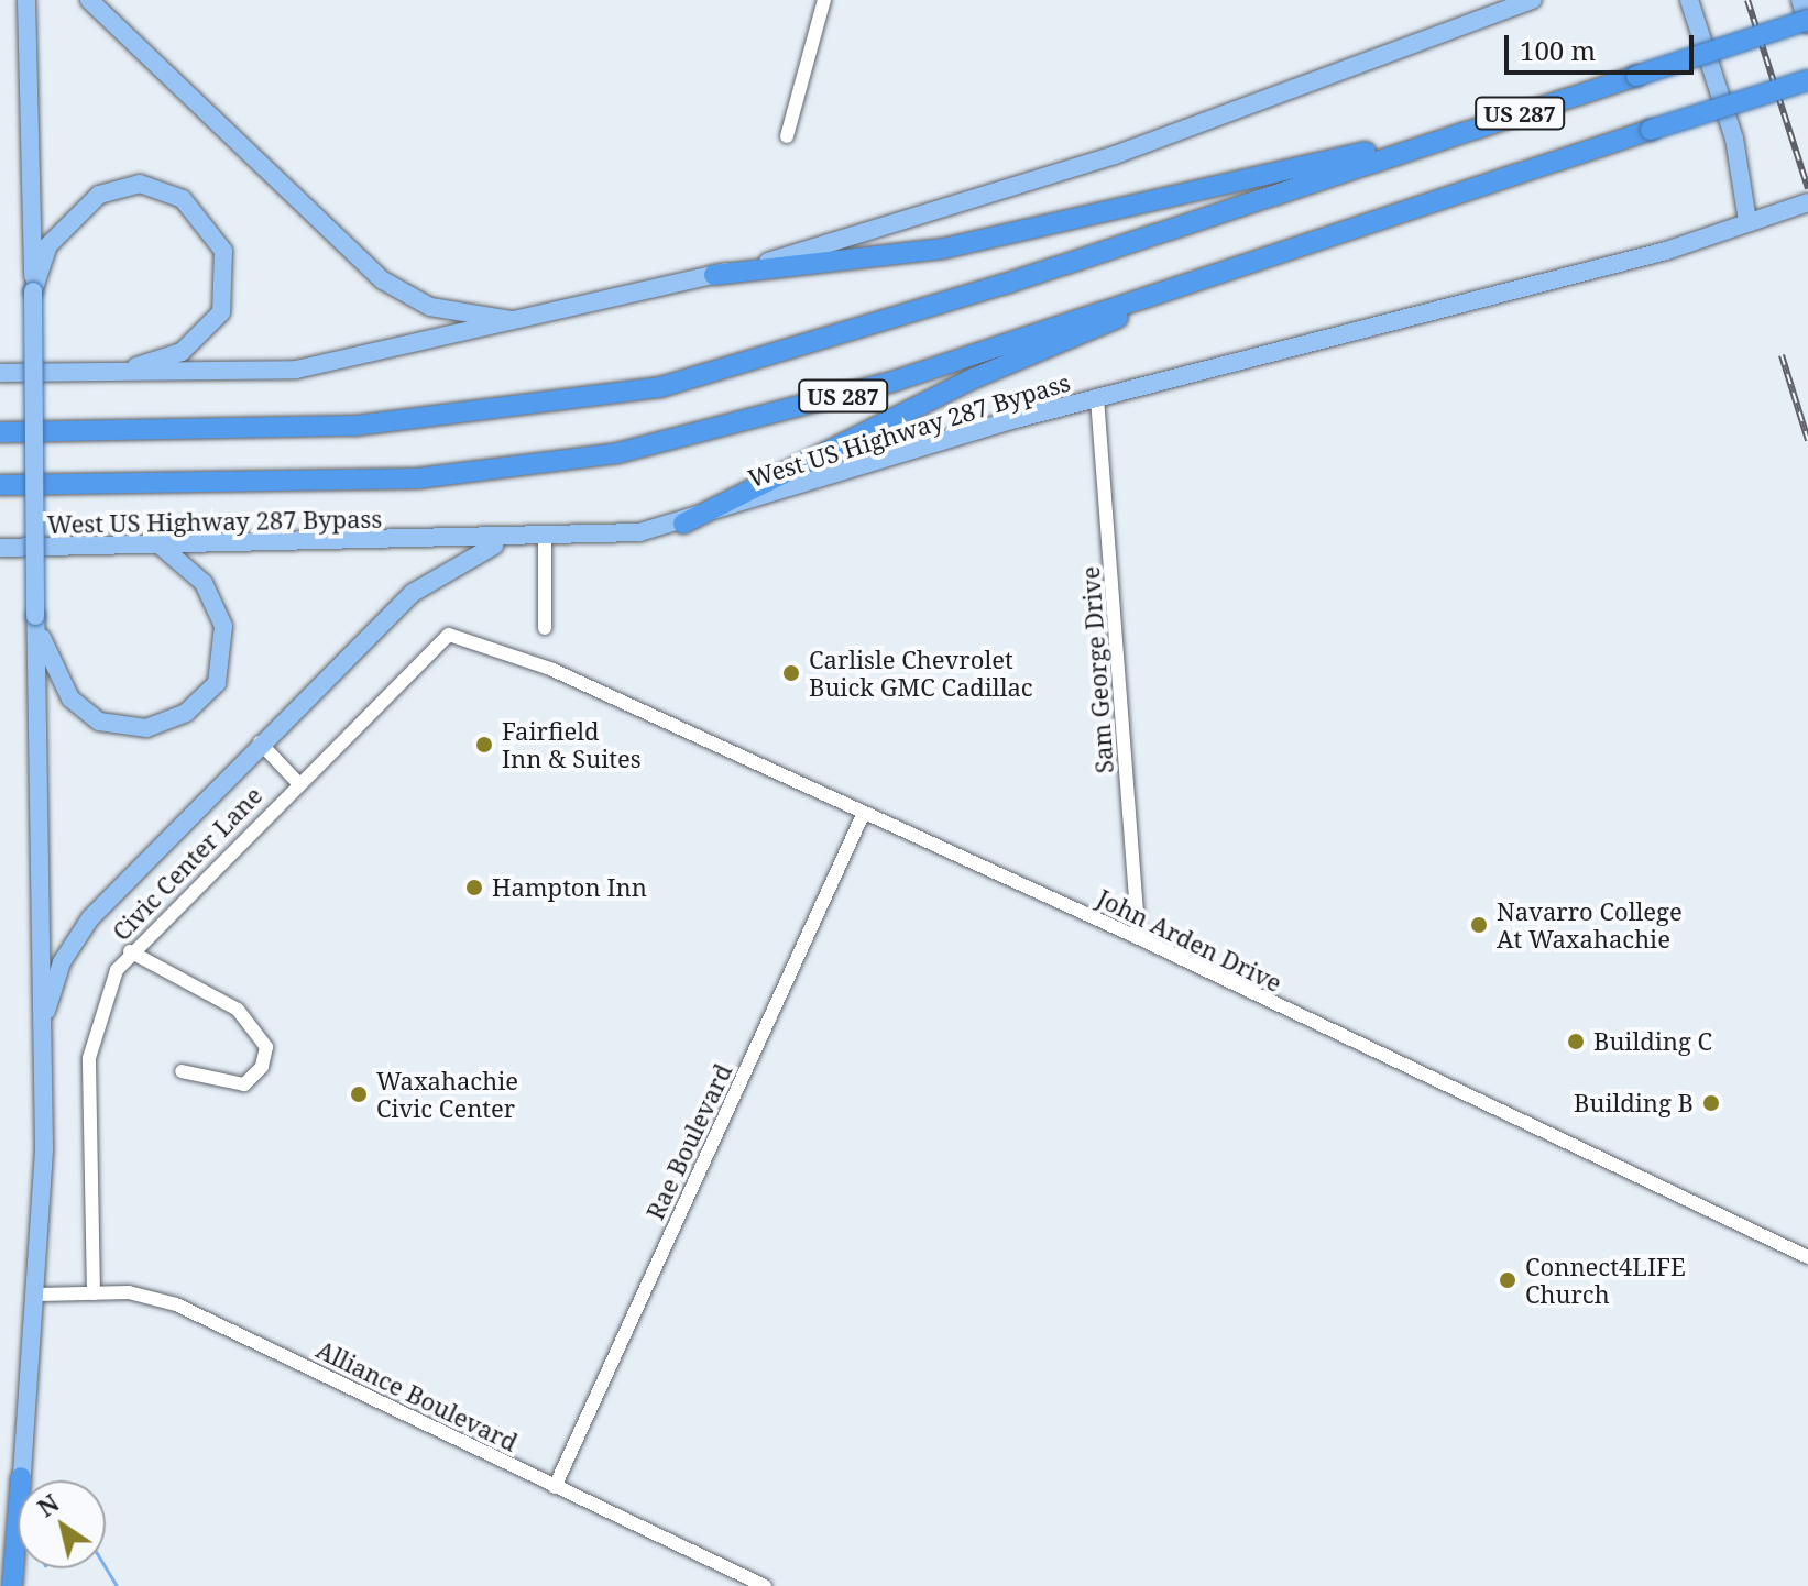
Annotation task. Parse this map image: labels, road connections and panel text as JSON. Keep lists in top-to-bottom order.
{
  "streets": {
    "highway": ["US 287"],
    "main road": ["West US Highway 287 Bypass"],
    "street": [
      "Sam George Drive",
      "Civic Center Lane",
      "John Arden Drive",
      "Rae Boulevard",
      "Alliance Boulevard"
    ]
  },
  "crossings": [
    ["West US Highway 287 Bypass", "Sam George Drive"],
    ["Sam George Drive", "John Arden Drive"],
    ["Civic Center Lane", "John Arden Drive"],
    ["Civic Center Lane", "Alliance Boulevard"],
    ["John Arden Drive", "Rae Boulevard"],
    ["Rae Boulevard", "Alliance Boulevard"]
  ],
  "places": [
    "Carlisle Chevrolet Buick GMC Cadillac",
    "Fairfield Inn & Suites",
    "Hampton Inn",
    "Navarro College At Waxahachie",
    "Building C",
    "Waxahachie Civic Center",
    "Building B",
    "Connect4LIFE Church"
  ],
  "scale_bar": "100 m",
  "north": "top left"
}
